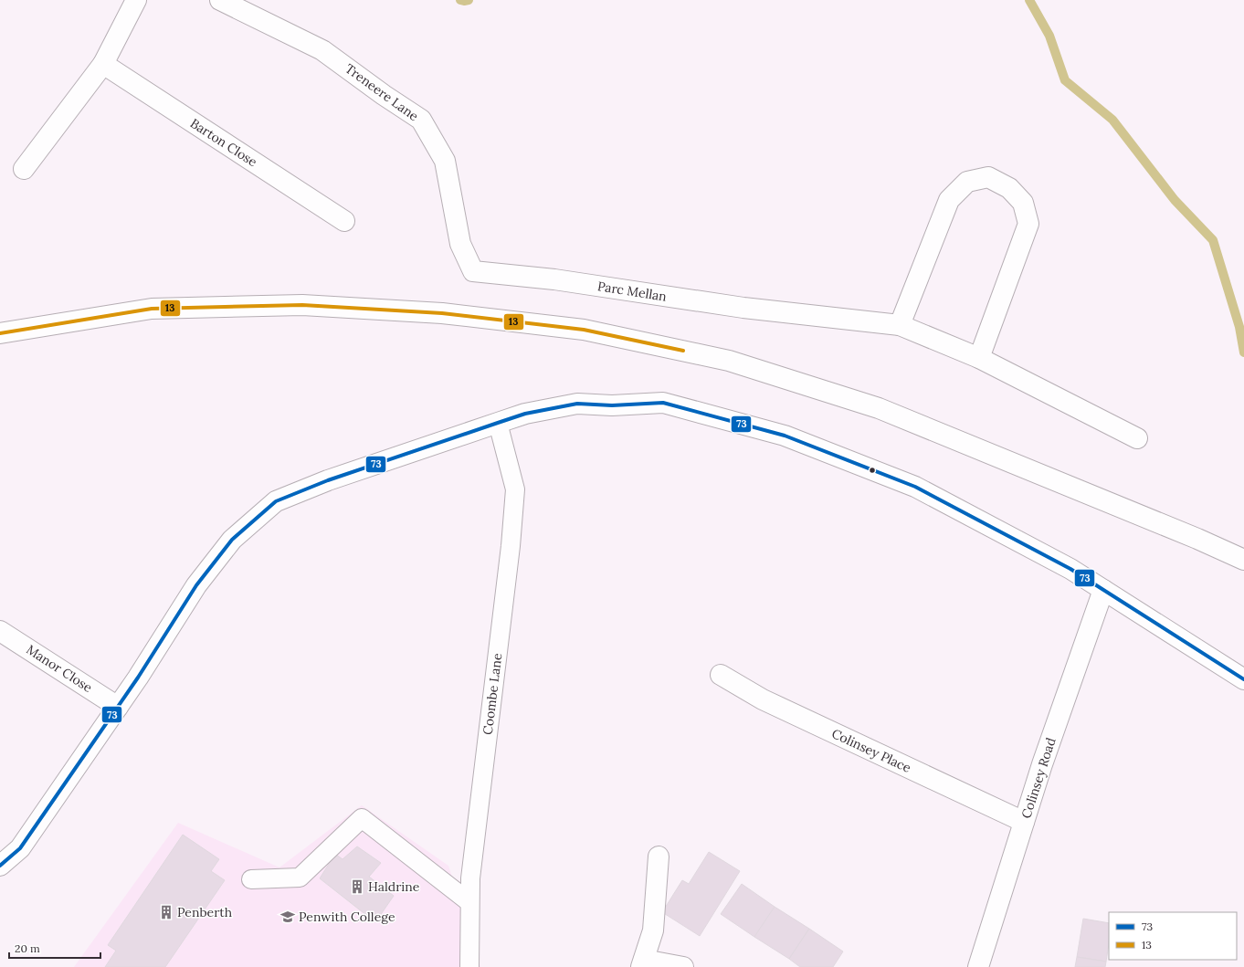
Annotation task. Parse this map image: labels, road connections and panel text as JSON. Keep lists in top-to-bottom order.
{
  "streets": {
    "main road": [
      "Treneere Lane",
      "Barton Close",
      "Parc Mellan",
      "Manor Close",
      "Colinsey Place",
      "Colinsey Road"
    ],
    "lane": ["Coombe Lane"]
  },
  "crossings": [
    ["Treneere Lane", "Parc Mellan"],
    ["Colinsey Place", "Colinsey Road"]
  ],
  "places": {
    "building": ["Haldrine", "Penberth"],
    "school or university": ["Penwith College"]
  },
  "lines": ["transit line 13", "transit line 73"],
  "legend": ["73", "13"],
  "scale_bar": "20 m"
}
